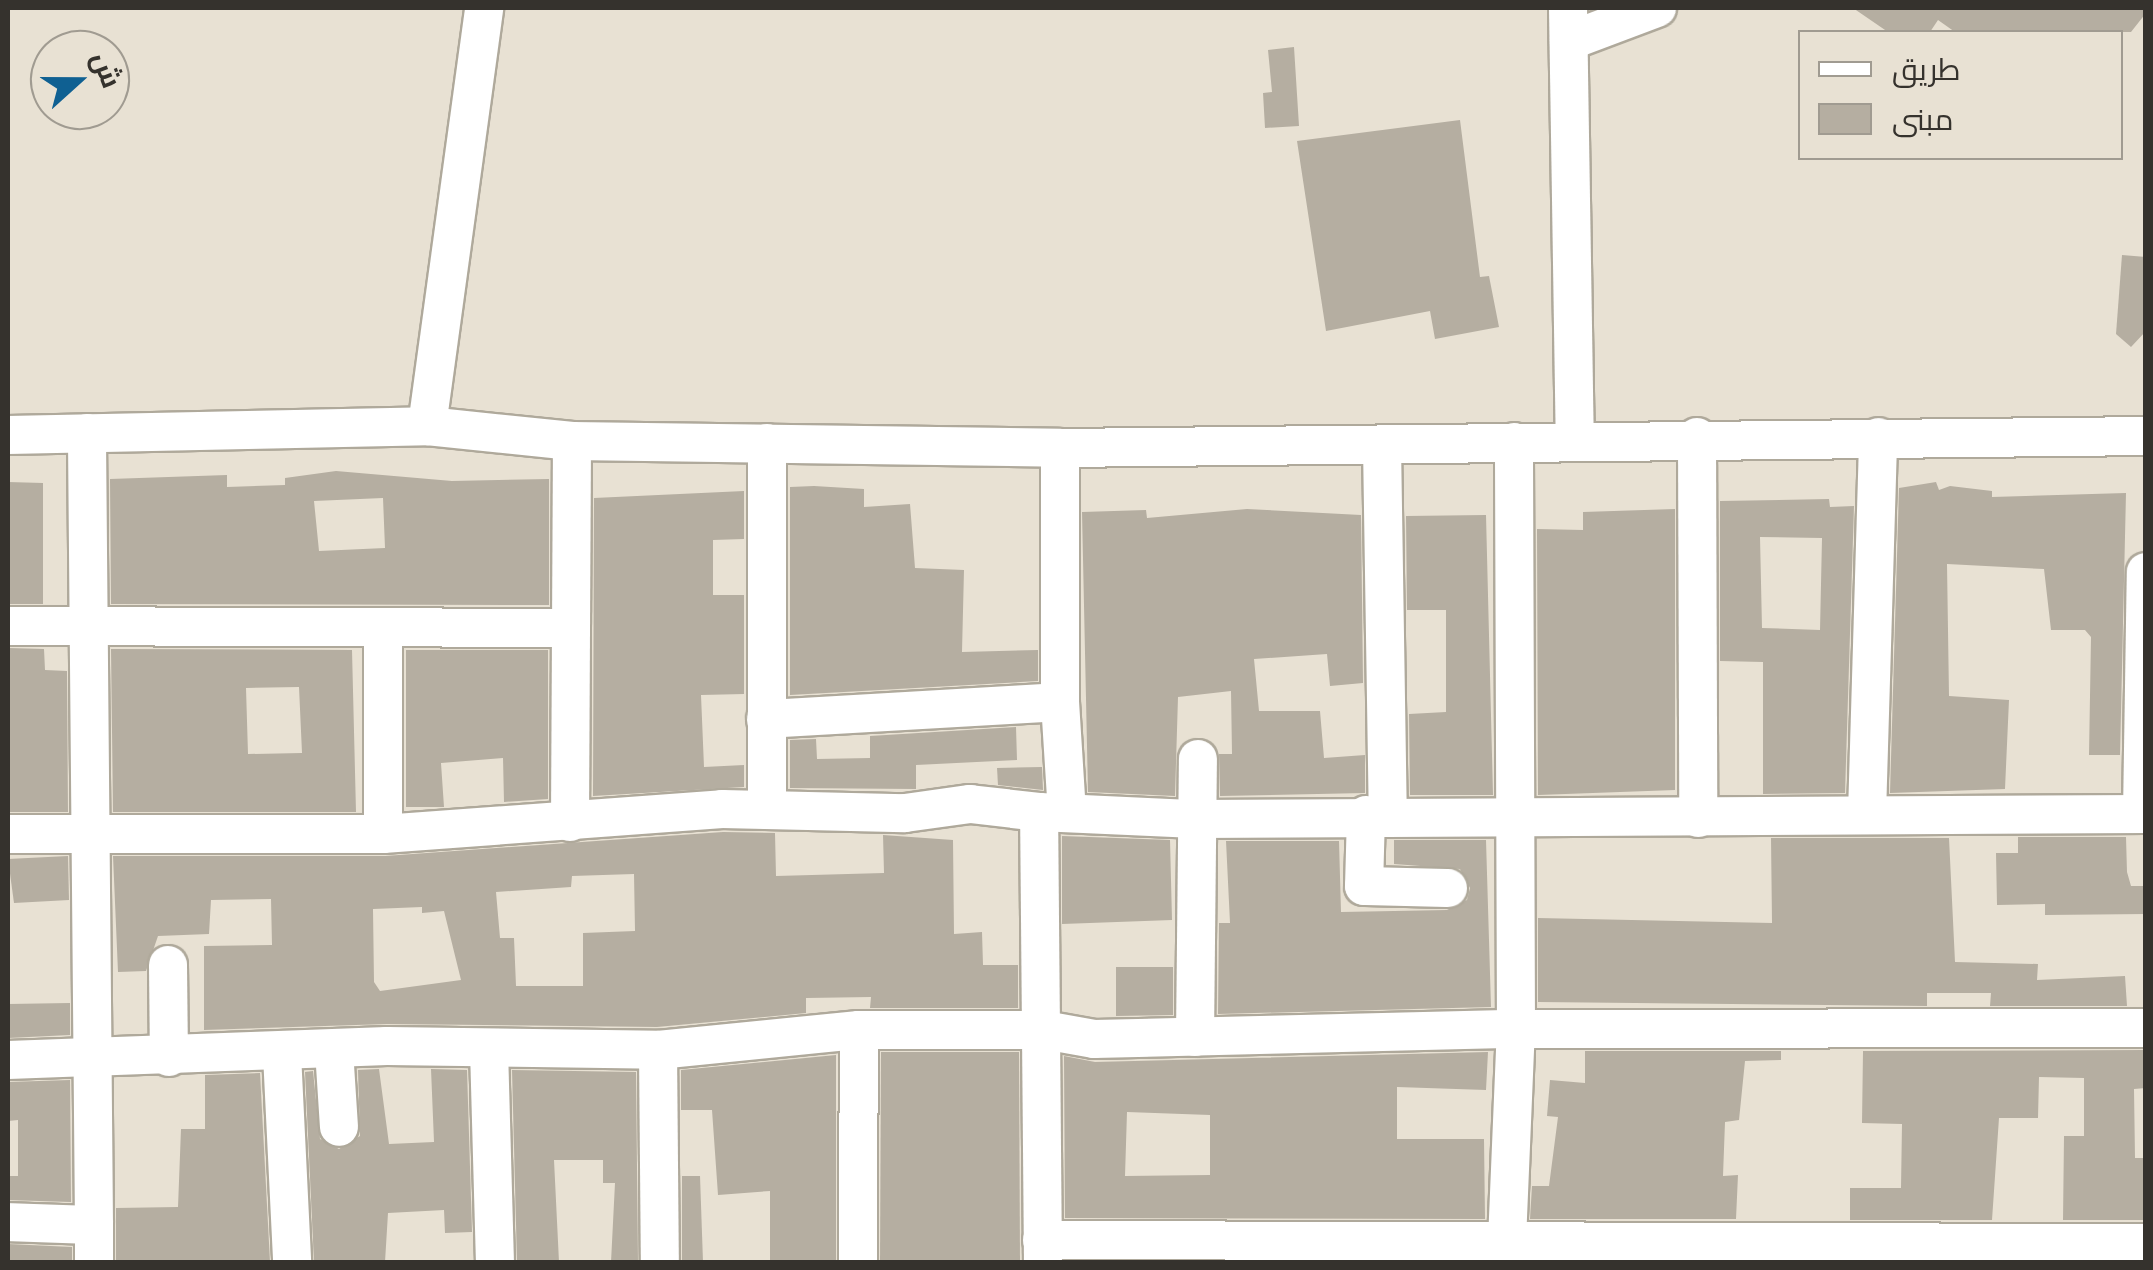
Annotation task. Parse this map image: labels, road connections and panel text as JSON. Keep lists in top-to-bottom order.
{
  "legend": ["طريق", "مبنى"],
  "north": "right"
}
